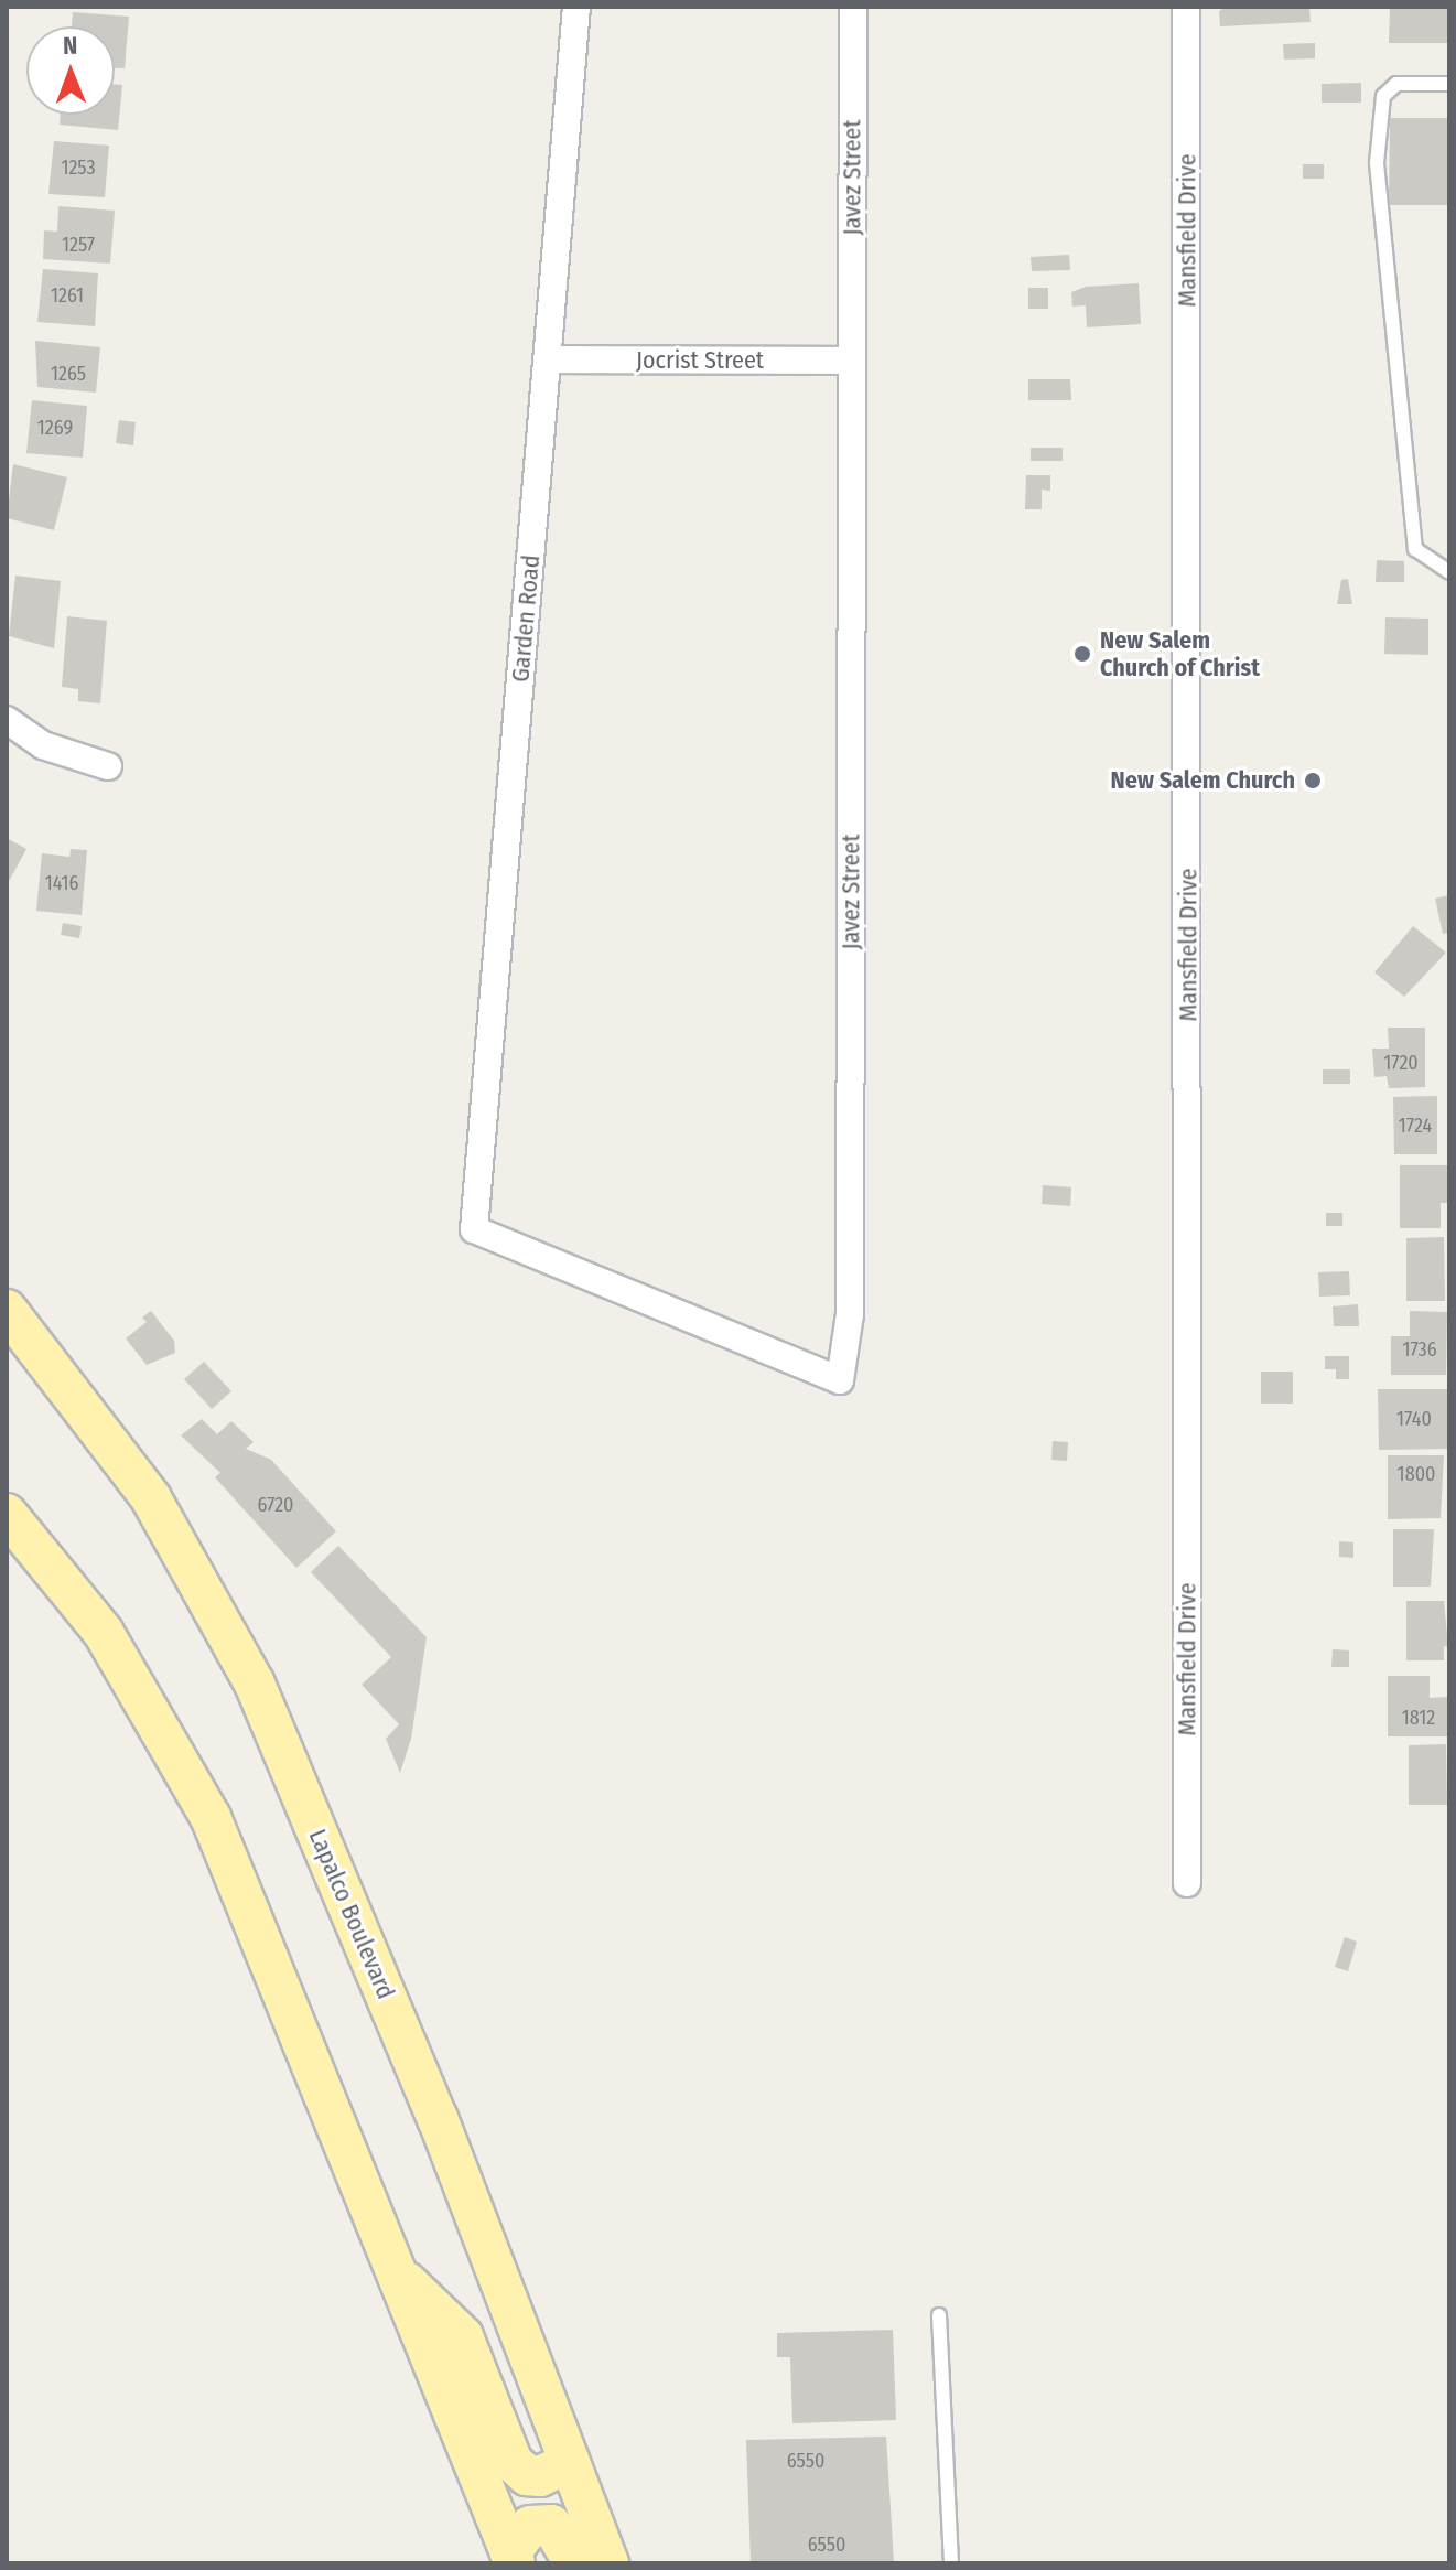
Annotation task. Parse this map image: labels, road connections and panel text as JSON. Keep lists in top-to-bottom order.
{
  "streets": {
    "main road": ["Lapalco Boulevard"],
    "street": [
      "Javez Street",
      "Mansfield Drive",
      "Jocrist Street",
      "Garden Road"
    ]
  },
  "crossings": [
    ["Javez Street", "Jocrist Street"],
    ["Javez Street", "Garden Road"],
    ["Jocrist Street", "Garden Road"]
  ],
  "places": ["New Salem Church of Christ", "New Salem Church"],
  "house_numbers": [
    "1253",
    "1257",
    "1261",
    "1265",
    "1269",
    "1416",
    "1720",
    "1724",
    "1736",
    "1740",
    "1800",
    "6720",
    "1812",
    "6550",
    "6550"
  ],
  "north": "top"
}
